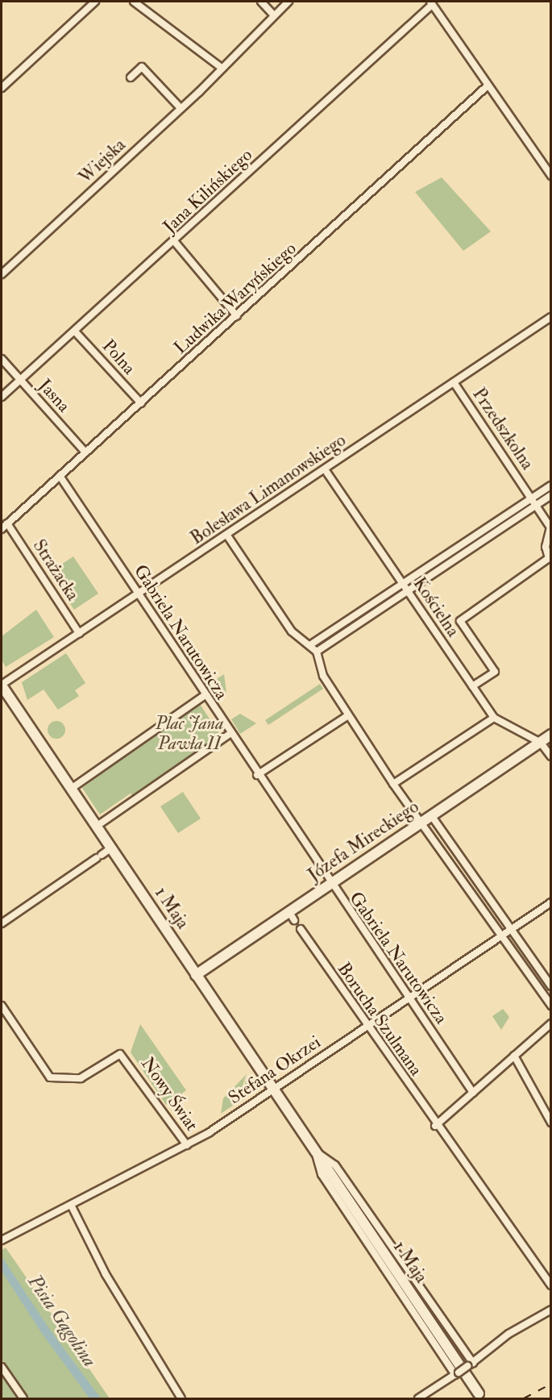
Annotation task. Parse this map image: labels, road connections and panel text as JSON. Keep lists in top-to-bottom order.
{
  "streets": {
    "street": [
      "Wiejska",
      "Jana Kilińskiego",
      "Ludwika Waryńskiego",
      "Polna",
      "Jasna",
      "Przedszkolna",
      "Bolesława Limanowskiego",
      "Strażacka",
      "Kościelna",
      "Gabriela Narutowicza",
      "Józefa Mireckiego",
      "1 Maja",
      "Borucha Szulmana",
      "Stefana Okrzei",
      "Nowy Świat"
    ]
  },
  "crossings": [
    ["Jana Kilińskiego", "Polna"],
    ["Jana Kilińskiego", "Jasna"],
    ["Ludwika Waryńskiego", "Polna"],
    ["Ludwika Waryńskiego", "Jasna"],
    ["Ludwika Waryńskiego", "Strażacka"],
    ["Ludwika Waryńskiego", "Gabriela Narutowicza"],
    ["Przedszkolna", "Bolesława Limanowskiego"],
    ["Przedszkolna", "Kościelna"],
    ["Bolesława Limanowskiego", "Strażacka"],
    ["Bolesława Limanowskiego", "Kościelna"],
    ["Bolesława Limanowskiego", "Gabriela Narutowicza"],
    ["Bolesława Limanowskiego", "1 Maja"],
    ["Kościelna", "Józefa Mireckiego"],
    ["Gabriela Narutowicza", "Józefa Mireckiego"],
    ["Gabriela Narutowicza", "Stefana Okrzei"],
    ["Józefa Mireckiego", "1 Maja"],
    ["1 Maja", "Stefana Okrzei"],
    ["Borucha Szulmana", "Stefana Okrzei"],
    ["Stefana Okrzei", "Nowy Świat"]
  ],
  "water": ["Pisia Gągolina"],
  "parks": ["Plac Jana Pawła II"]
}
